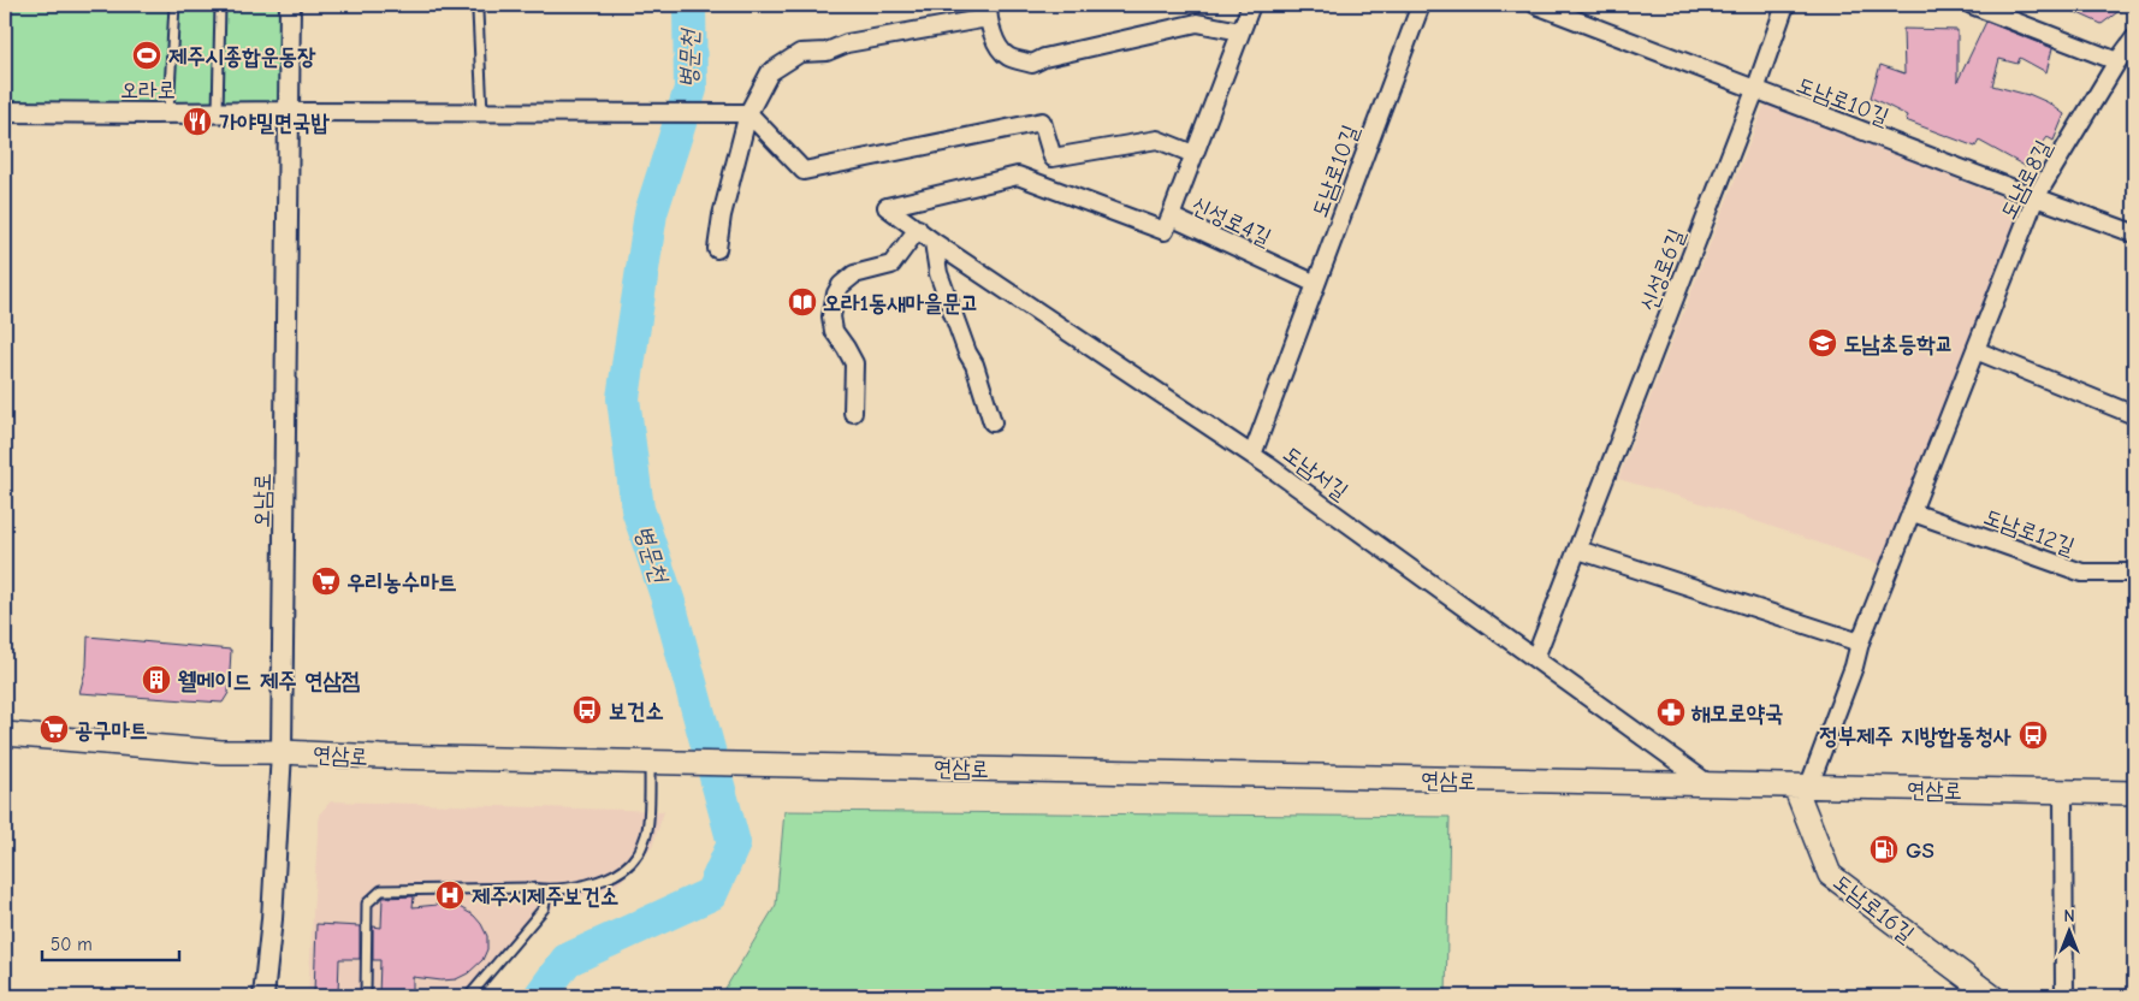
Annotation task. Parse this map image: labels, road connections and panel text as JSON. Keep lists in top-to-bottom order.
{
  "streets": {
    "main road": ["연삼로", "도남로16길"],
    "street": [
      "오라로",
      "도남로10길",
      "도남로8길",
      "신성로4길",
      "신성로6길",
      "도남서길",
      "오남로",
      "도남로12길"
    ]
  },
  "crossings": [
    ["오라로", "오남로"],
    ["도남로10길", "도남로8길"],
    ["도남로10길", "신성로4길"],
    ["도남로10길", "신성로6길"],
    ["도남로8길", "도남로12길"],
    ["도남로8길", "연삼로"],
    ["도남로8길", "도남로16길"],
    ["신성로4길", "도남서길"],
    ["신성로6길", "도남서길"],
    ["도남서길", "연삼로"],
    ["오남로", "연삼로"],
    ["연삼로", "도남로16길"]
  ],
  "water": ["병문천"],
  "places": {
    "sports": ["제주시종합운동장"],
    "restaurant": ["가야밀면국밥"],
    "library": ["오라1동새마을문고"],
    "school or university": ["도남초등학교"],
    "supermarket": ["우리농수마트", "공구마트"],
    "building": ["웰메이드 제주 연삼점"],
    "bus stop": ["보건소", "정부제주 지방합동청사"],
    "pharmacy": ["해모로약국"],
    "fuel station": ["GS"],
    "hospital": ["제주시제주보건소"]
  },
  "scale_bar": "50 m",
  "north": "top"
}
